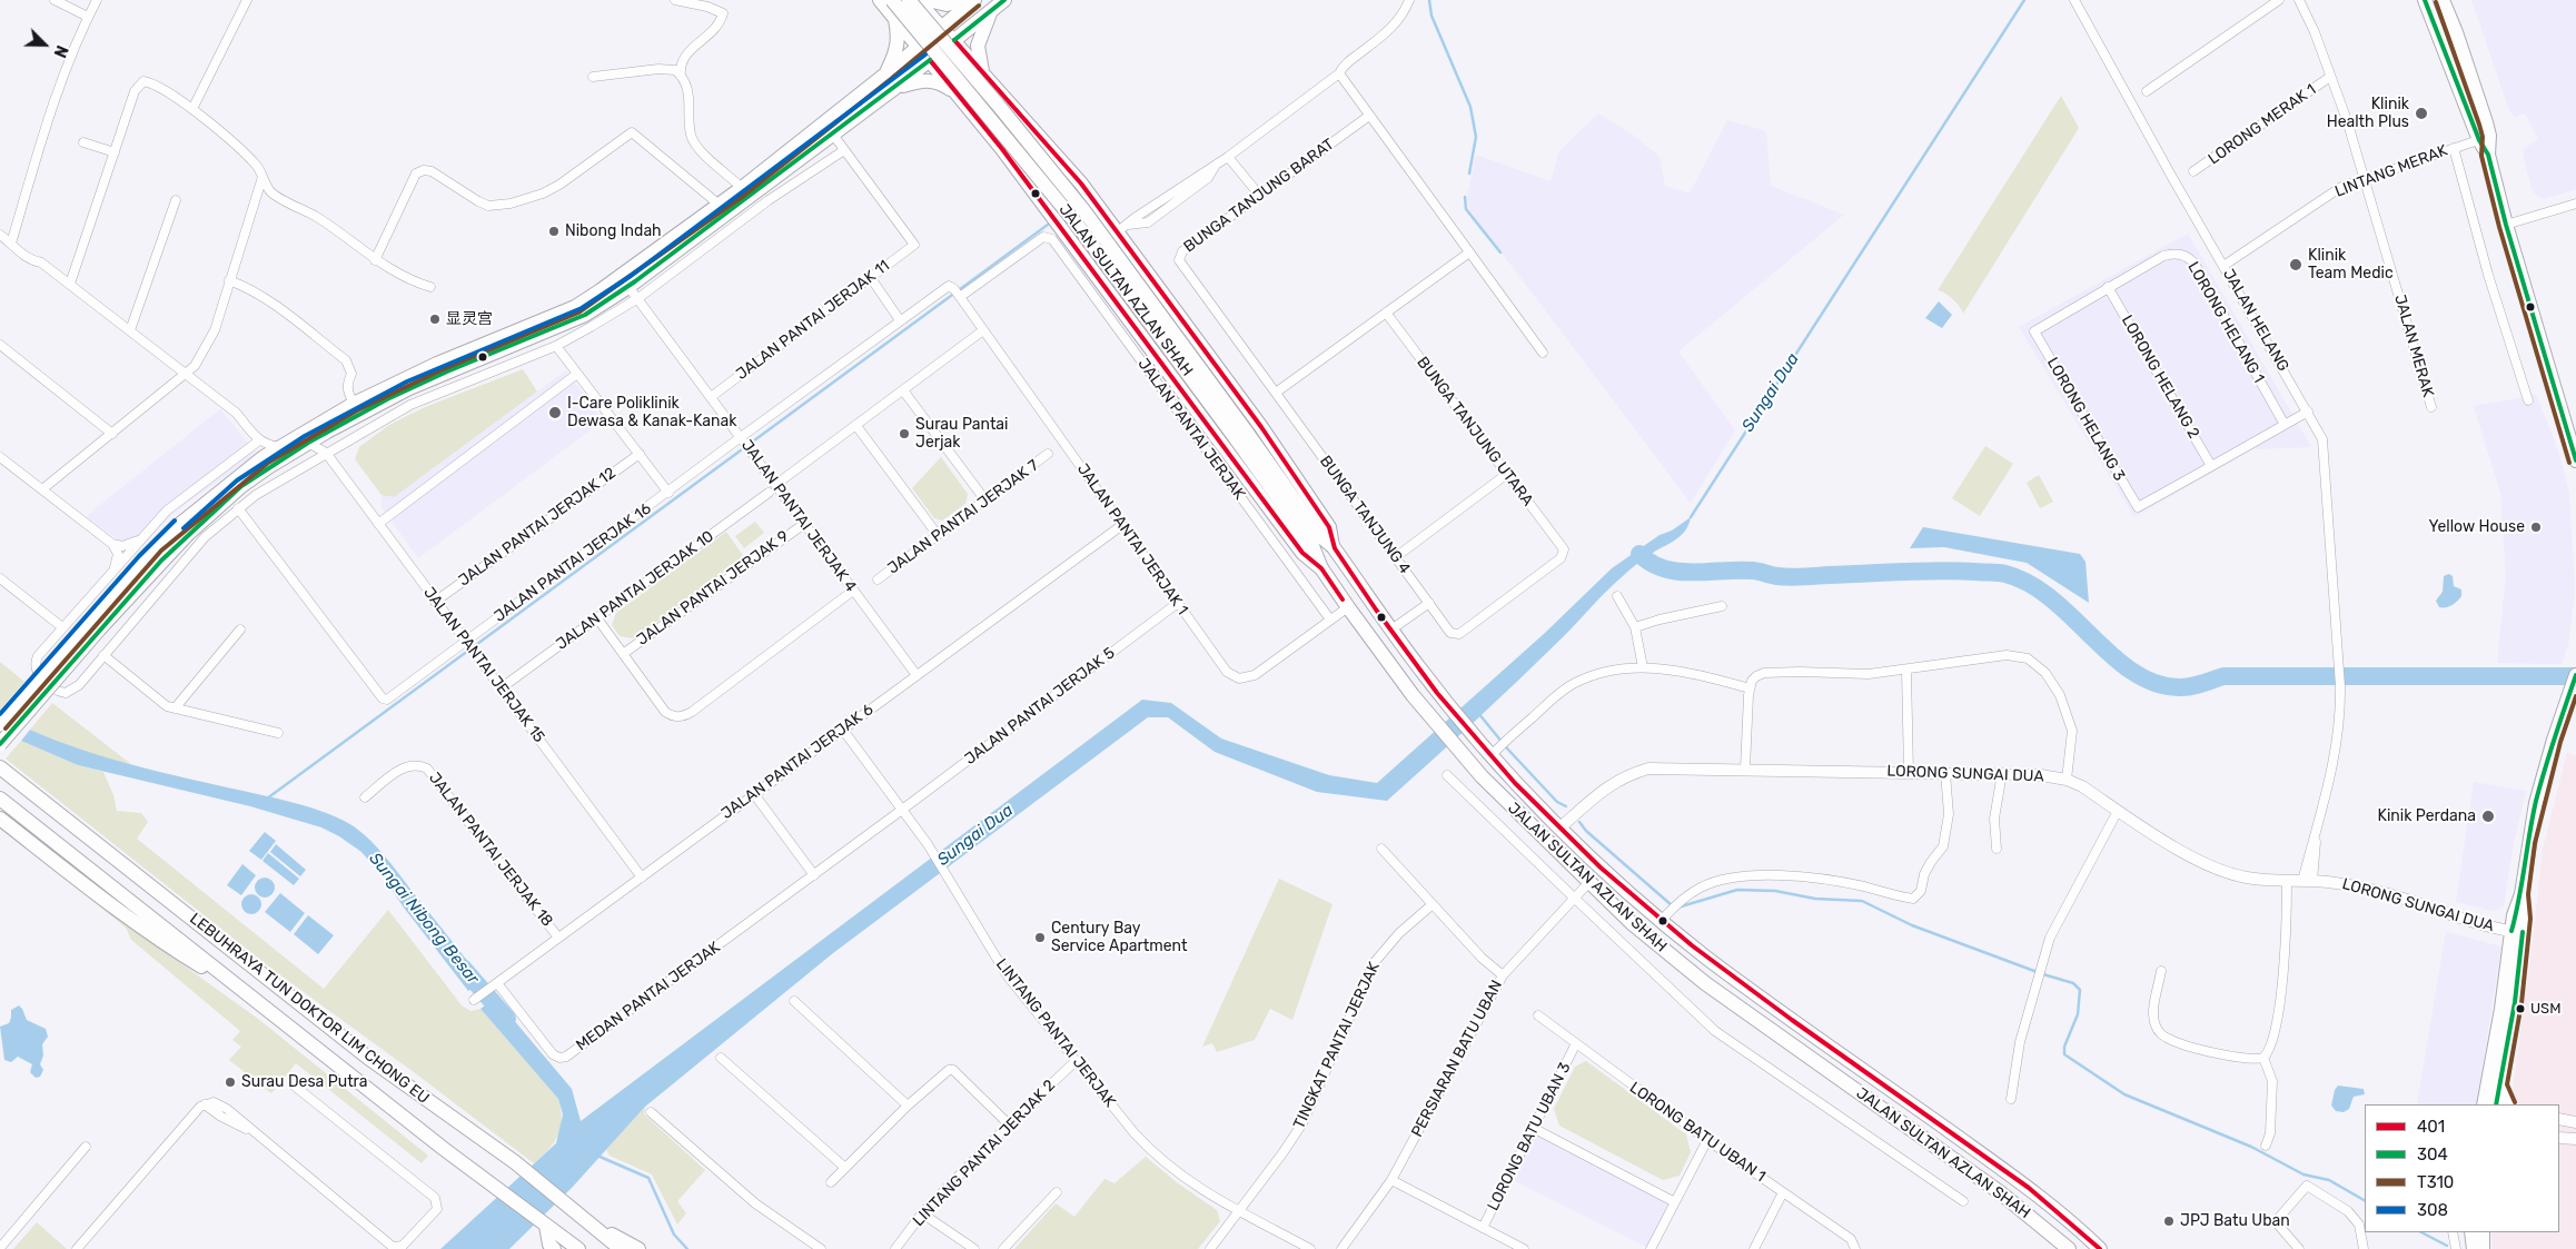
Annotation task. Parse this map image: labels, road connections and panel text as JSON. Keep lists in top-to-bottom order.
{
  "streets": {
    "main road": ["JALAN SULTAN AZLAN SHAH", "LEBUHRAYA TUN DOKTOR LIM CHONG EU"],
    "street": [
      "LORONG MERAK 1",
      "LINTANG MERAK",
      "BUNGA TANJUNG BARAT",
      "JALAN PANTAI JERJAK 11",
      "JALAN HELANG",
      "LORONG HELANG 1",
      "JALAN MERAK",
      "LORONG HELANG 2",
      "LORONG HELANG 3",
      "JALAN PANTAI JERJAK",
      "BUNGA TANJUNG UTARA",
      "BUNGA TANJUNG 4",
      "JALAN PANTAI JERJAK 4",
      "JALAN PANTAI JERJAK 7",
      "JALAN PANTAI JERJAK 12",
      "JALAN PANTAI JERJAK 1",
      "JALAN PANTAI JERJAK 16",
      "JALAN PANTAI JERJAK 9",
      "JALAN PANTAI JERJAK 10",
      "JALAN PANTAI JERJAK 15",
      "JALAN PANTAI JERJAK 5",
      "JALAN PANTAI JERJAK 6",
      "LORONG SUNGAI DUA",
      "JALAN PANTAI JERJAK 18",
      "MEDAN PANTAI JERJAK",
      "LINTANG PANTAI JERJAK",
      "TINGKAT PANTAI JERJAK",
      "PERSIARAN BATU UBAN",
      "LORONG BATU UBAN 1",
      "LORONG BATU UBAN 3",
      "LINTANG PANTAI JERJAK 2"
    ]
  },
  "crossings": [
    ["LORONG MERAK 1", "JALAN MERAK"],
    ["LINTANG MERAK", "JALAN HELANG"],
    ["LINTANG MERAK", "JALAN MERAK"],
    ["BUNGA TANJUNG BARAT", "BUNGA TANJUNG 4"],
    ["JALAN SULTAN AZLAN SHAH", "JALAN PANTAI JERJAK 1"],
    ["JALAN SULTAN AZLAN SHAH", "LORONG SUNGAI DUA"],
    ["JALAN SULTAN AZLAN SHAH", "PERSIARAN BATU UBAN"],
    ["JALAN PANTAI JERJAK 11", "JALAN PANTAI JERJAK 4"],
    ["JALAN HELANG", "LORONG SUNGAI DUA"],
    ["LORONG HELANG 1", "LORONG HELANG 2"],
    ["LORONG HELANG 1", "LORONG HELANG 3"],
    ["LORONG HELANG 2", "LORONG HELANG 3"],
    ["JALAN PANTAI JERJAK", "JALAN PANTAI JERJAK 1"],
    ["BUNGA TANJUNG UTARA", "BUNGA TANJUNG 4"],
    ["JALAN PANTAI JERJAK 4", "JALAN PANTAI JERJAK 16"],
    ["JALAN PANTAI JERJAK 4", "JALAN PANTAI JERJAK 9"],
    ["JALAN PANTAI JERJAK 4", "JALAN PANTAI JERJAK 6"],
    ["JALAN PANTAI JERJAK 12", "JALAN PANTAI JERJAK 15"],
    ["JALAN PANTAI JERJAK 1", "JALAN PANTAI JERJAK 16"],
    ["JALAN PANTAI JERJAK 1", "JALAN PANTAI JERJAK 5"],
    ["JALAN PANTAI JERJAK 1", "JALAN PANTAI JERJAK 6"],
    ["JALAN PANTAI JERJAK 16", "JALAN PANTAI JERJAK 15"],
    ["JALAN PANTAI JERJAK 10", "JALAN PANTAI JERJAK 15"],
    ["JALAN PANTAI JERJAK 15", "JALAN PANTAI JERJAK 6"],
    ["JALAN PANTAI JERJAK 5", "MEDAN PANTAI JERJAK"],
    ["JALAN PANTAI JERJAK 5", "LINTANG PANTAI JERJAK"],
    ["JALAN PANTAI JERJAK 6", "JALAN PANTAI JERJAK 18"],
    ["JALAN PANTAI JERJAK 6", "MEDAN PANTAI JERJAK"],
    ["JALAN PANTAI JERJAK 6", "LINTANG PANTAI JERJAK"],
    ["MEDAN PANTAI JERJAK", "LINTANG PANTAI JERJAK"],
    ["LINTANG PANTAI JERJAK", "TINGKAT PANTAI JERJAK"],
    ["LINTANG PANTAI JERJAK", "LINTANG PANTAI JERJAK 2"],
    ["LORONG BATU UBAN 1", "LORONG BATU UBAN 3"]
  ],
  "water": ["Sungai Dua", "Sungai Nibong Besar"],
  "places": [
    "Klinik Health Plus",
    "Nibong Indah",
    "Klinik Team Medic",
    "显灵宫",
    "I-Care Poliklinik Dewasa & Kanak-Kanak",
    "Surau Pantai Jerjak",
    "Yellow House",
    "Kinik Perdana",
    "Century Bay Service Apartment",
    "USM",
    "Surau Desa Putra",
    "JPJ Batu Uban"
  ],
  "lines": [
    "transit line 304",
    "transit line T310",
    "transit line 401",
    "transit line 308"
  ],
  "legend": [
    "401",
    "304",
    "T310",
    "308"
  ],
  "north": "bottom right"
}
